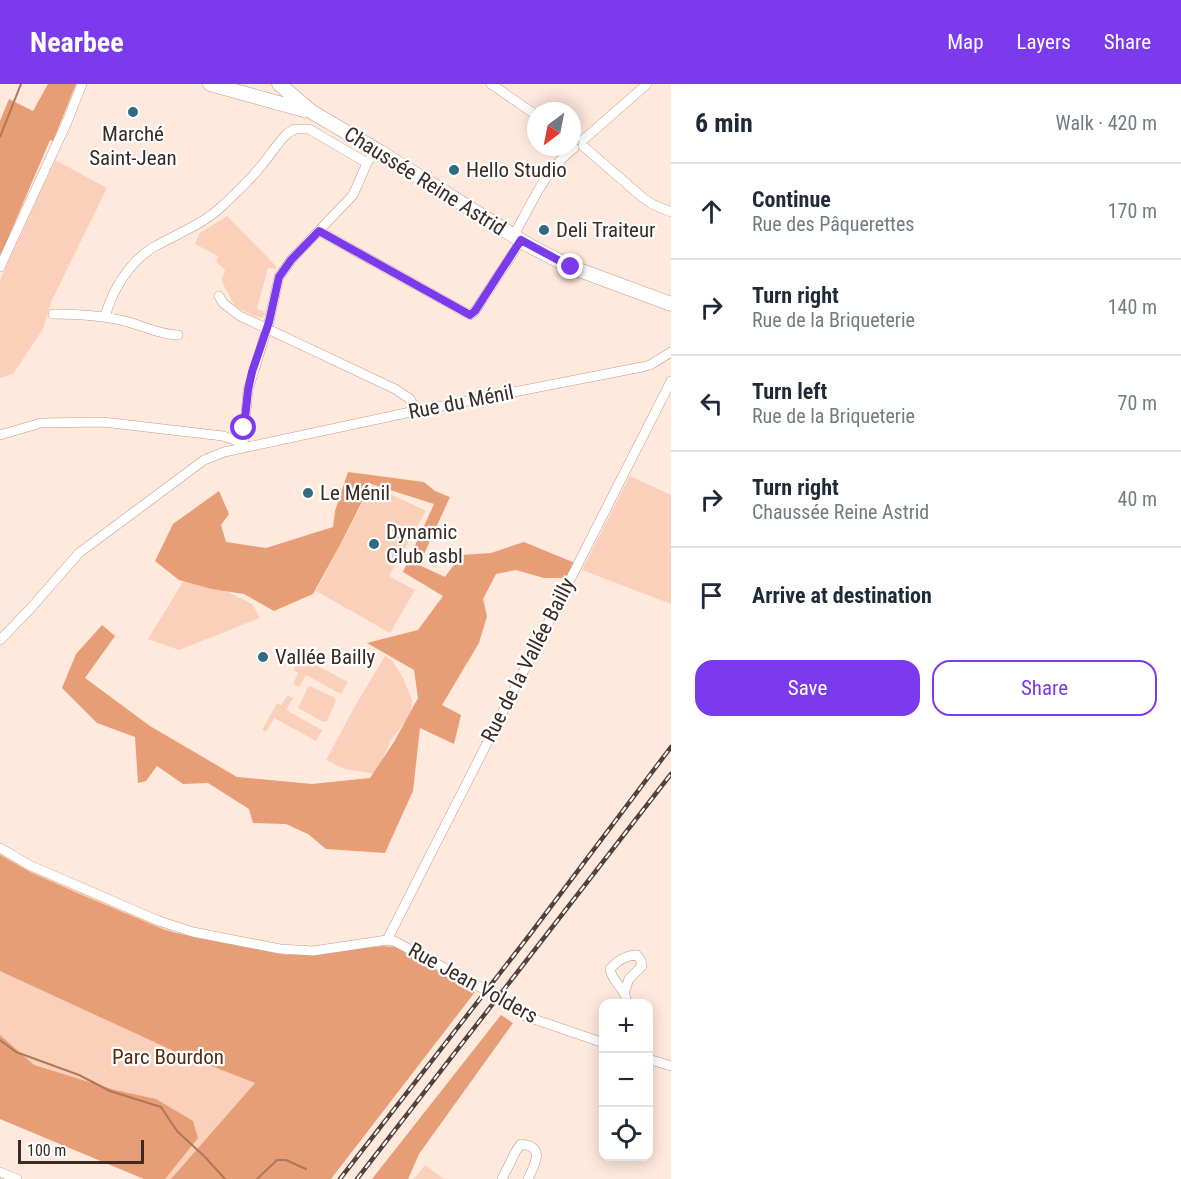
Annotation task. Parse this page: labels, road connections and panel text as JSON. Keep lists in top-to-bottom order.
{
  "streets": {
    "main road": ["Chaussée Reine Astrid"],
    "street": ["Rue du Ménil", "Rue de la Vallée Bailly", "Rue Jean Volders"]
  },
  "crossings": [
    ["Rue de la Vallée Bailly", "Rue Jean Volders"]
  ],
  "parks": ["Parc Bourdon"],
  "places": [
    "Marché Saint-Jean",
    "Hello Studio",
    "Deli Traiteur",
    "Le Ménil",
    "Dynamic Club asbl",
    "Vallée Bailly"
  ],
  "scale_bar": "100 m",
  "north": "bottom left",
  "page": {
    "header": "Nearbee",
    "nav": ["Map", "Layers", "Share"],
    "heading": ["6 min", "Walk · 420 m"],
    "list": [
      ["Continue", "Rue des Pâquerettes", "170 m"],
      ["Turn right", "Rue de la Briqueterie", "140 m"],
      ["Turn left", "Rue de la Briqueterie", "70 m"],
      ["Turn right", "Chaussée Reine Astrid", "40 m"],
      "Arrive at destination"
    ],
    "buttons": ["Save", "Share"],
    "map_buttons": ["+", "−"],
    "scale": "100 m"
  }
}
